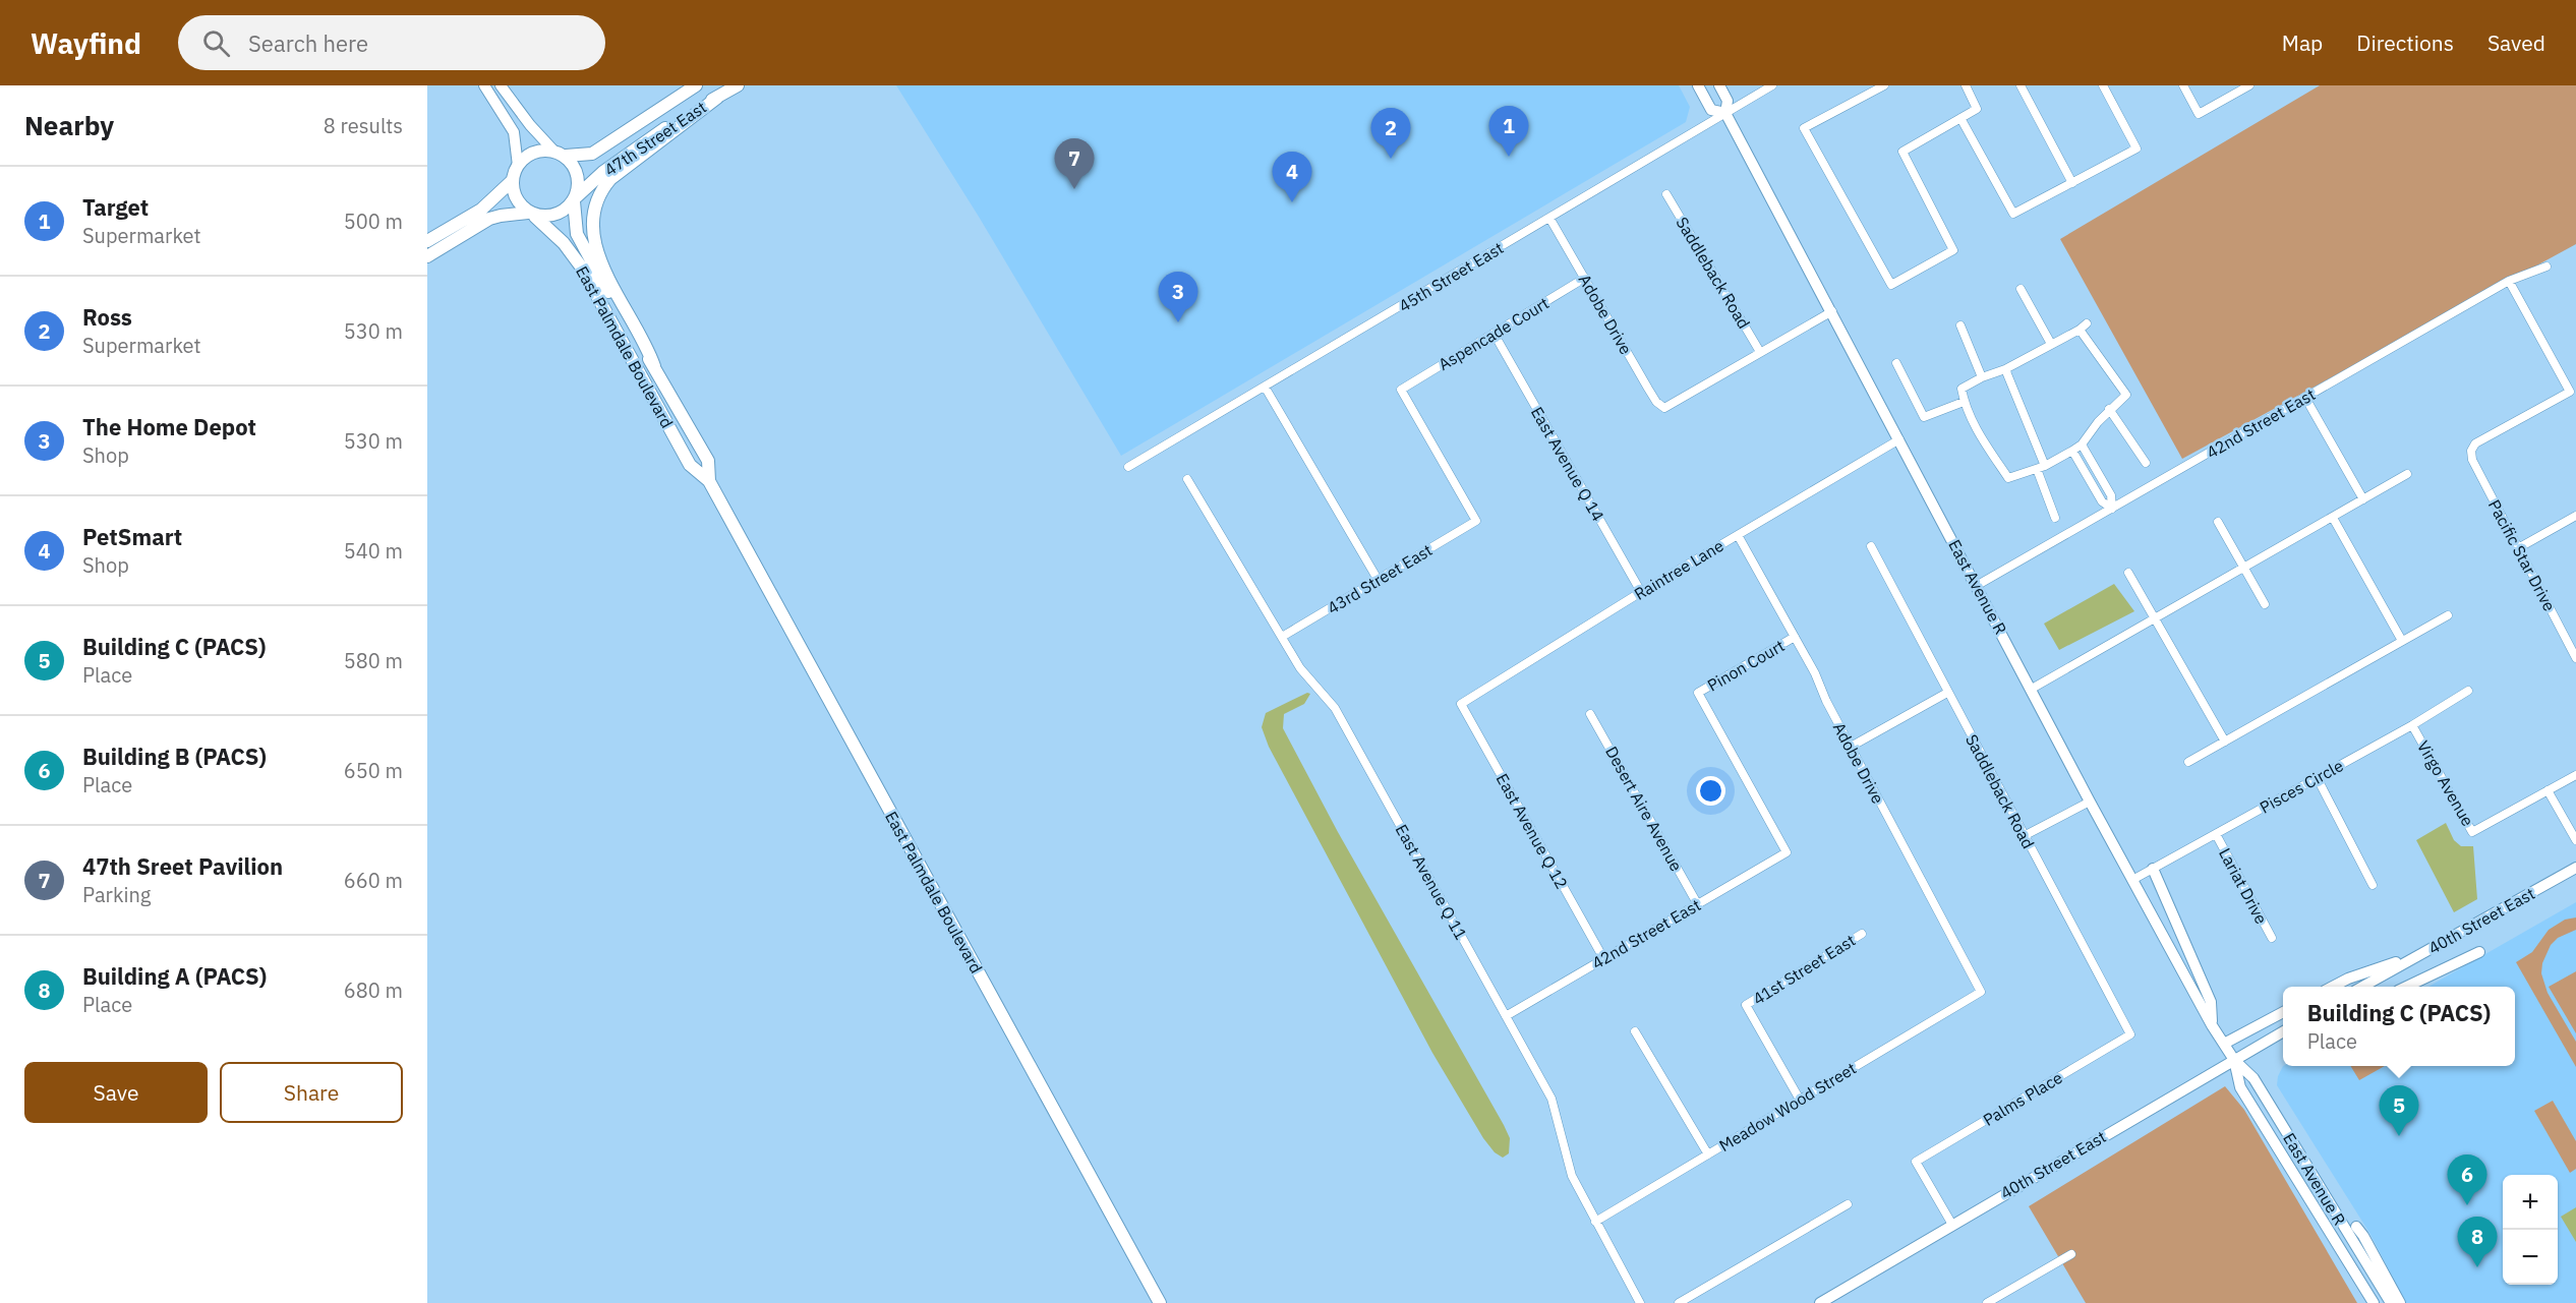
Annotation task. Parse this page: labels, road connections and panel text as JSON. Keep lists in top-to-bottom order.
{
  "streets": {
    "main road": [
      "47th Street East",
      "East Palmdale Boulevard",
      "East Avenue R",
      "40th Street East"
    ],
    "street": [
      "Saddleback Road",
      "45th Street East",
      "Adobe Drive",
      "Aspencade Court",
      "42nd Street East",
      "East Avenue Q 14",
      "Pacific Star Drive",
      "Raintree Lane",
      "43rd Street East",
      "Pinon Court",
      "Virgo Avenue",
      "Pisces Circle",
      "Desert Aire Avenue",
      "East Avenue Q 12",
      "East Avenue Q 11",
      "Lariat Drive",
      "41st Street East",
      "Palms Place",
      "Meadow Wood Street"
    ]
  },
  "crossings": [
    ["47th Street East", "East Palmdale Boulevard"],
    ["Saddleback Road", "Adobe Drive"],
    ["Saddleback Road", "Palms Place"],
    ["45th Street East", "Adobe Drive"],
    ["45th Street East", "East Avenue R"],
    ["Adobe Drive", "Aspencade Court"],
    ["Adobe Drive", "Raintree Lane"],
    ["Adobe Drive", "Pinon Court"],
    ["Adobe Drive", "Meadow Wood Street"],
    ["Aspencade Court", "East Avenue Q 14"],
    ["Aspencade Court", "43rd Street East"],
    ["42nd Street East", "Pacific Star Drive"],
    ["42nd Street East", "East Avenue R"],
    ["42nd Street East", "Pinon Court"],
    ["42nd Street East", "Desert Aire Avenue"],
    ["42nd Street East", "East Avenue Q 12"],
    ["42nd Street East", "East Avenue Q 11"],
    ["East Avenue Q 14", "Raintree Lane"],
    ["Raintree Lane", "East Avenue R"],
    ["Raintree Lane", "East Avenue Q 12"],
    ["43rd Street East", "East Avenue Q 11"],
    ["East Avenue R", "Pisces Circle"],
    ["East Avenue R", "40th Street East"],
    ["Virgo Avenue", "Pisces Circle"],
    ["Pisces Circle", "Lariat Drive"],
    ["East Avenue Q 11", "Meadow Wood Street"],
    ["40th Street East", "Palms Place"],
    ["41st Street East", "Meadow Wood Street"]
  ],
  "page": {
    "header": "Wayfind",
    "search": "Search here",
    "nav": ["Map", "Directions", "Saved"],
    "heading": ["Nearby", "8 results"],
    "pins": [
      "1",
      "2",
      "7",
      "4",
      "3",
      "5",
      "6",
      "8"
    ],
    "list": [
      {
        "mark": "1",
        "name": "Target",
        "note": "Supermarket",
        "value": "500 m"
      },
      {
        "mark": "2",
        "name": "Ross",
        "note": "Supermarket",
        "value": "530 m"
      },
      {
        "mark": "3",
        "name": "The Home Depot",
        "note": "Shop",
        "value": "530 m"
      },
      {
        "mark": "4",
        "name": "PetSmart",
        "note": "Shop",
        "value": "540 m"
      },
      {
        "mark": "5",
        "name": "Building C (PACS)",
        "note": "Place",
        "value": "580 m"
      },
      {
        "mark": "6",
        "name": "Building B (PACS)",
        "note": "Place",
        "value": "650 m"
      },
      {
        "mark": "7",
        "name": "47th Sreet Pavilion",
        "note": "Parking",
        "value": "660 m"
      },
      {
        "mark": "8",
        "name": "Building A (PACS)",
        "note": "Place",
        "value": "680 m"
      }
    ],
    "popup": ["Building C (PACS)", "Place"],
    "buttons": ["Save", "Share"],
    "map_buttons": ["+", "−"]
  }
}
